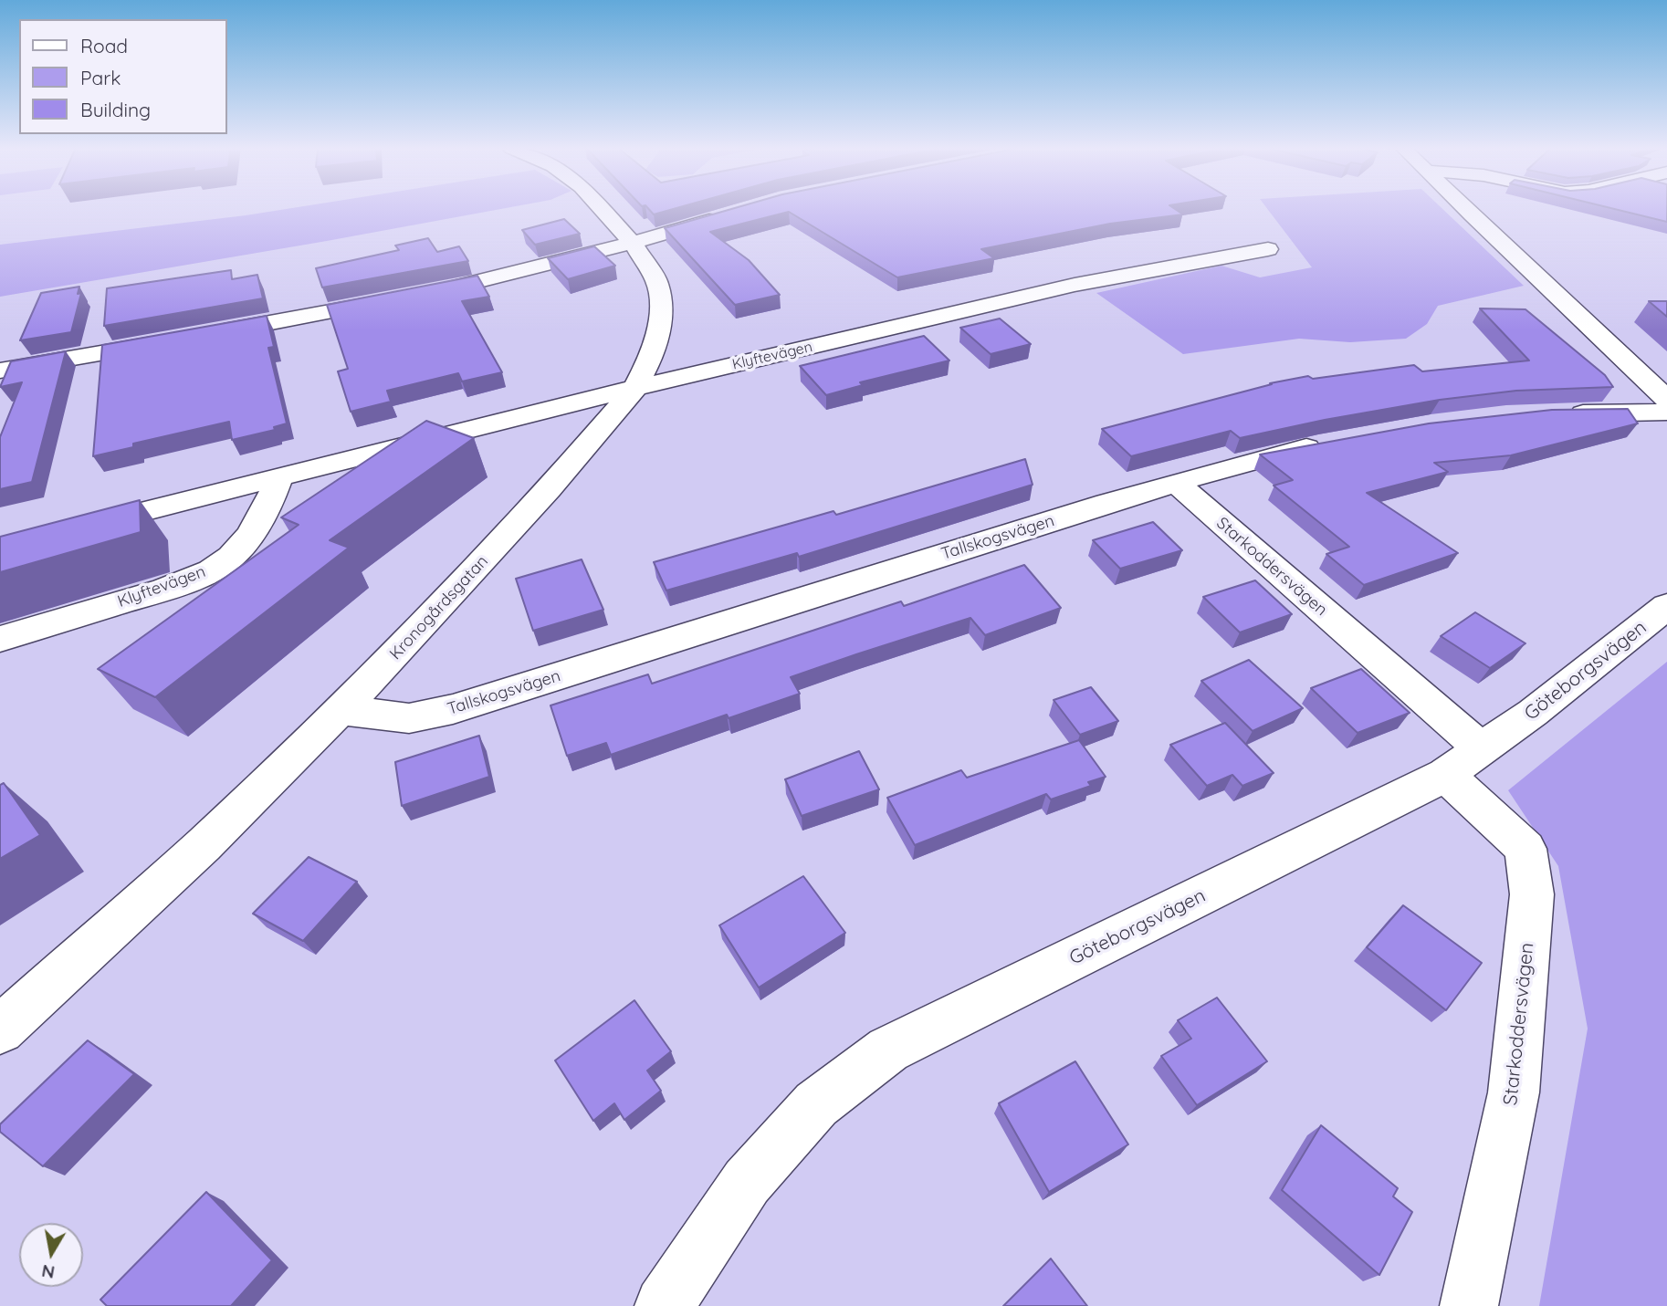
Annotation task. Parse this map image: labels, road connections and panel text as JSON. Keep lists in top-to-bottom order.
{
  "streets": {
    "street": [
      "Klyftevägen",
      "Tallskogsvägen",
      "Starkoddersvägen",
      "Kronogårdsgatan",
      "Göteborgsvägen"
    ]
  },
  "crossings": [
    ["Klyftevägen", "Kronogårdsgatan"],
    ["Tallskogsvägen", "Starkoddersvägen"],
    ["Tallskogsvägen", "Kronogårdsgatan"],
    ["Starkoddersvägen", "Göteborgsvägen"]
  ],
  "legend": ["Road", "Park", "Building"],
  "north": "bottom"
}
